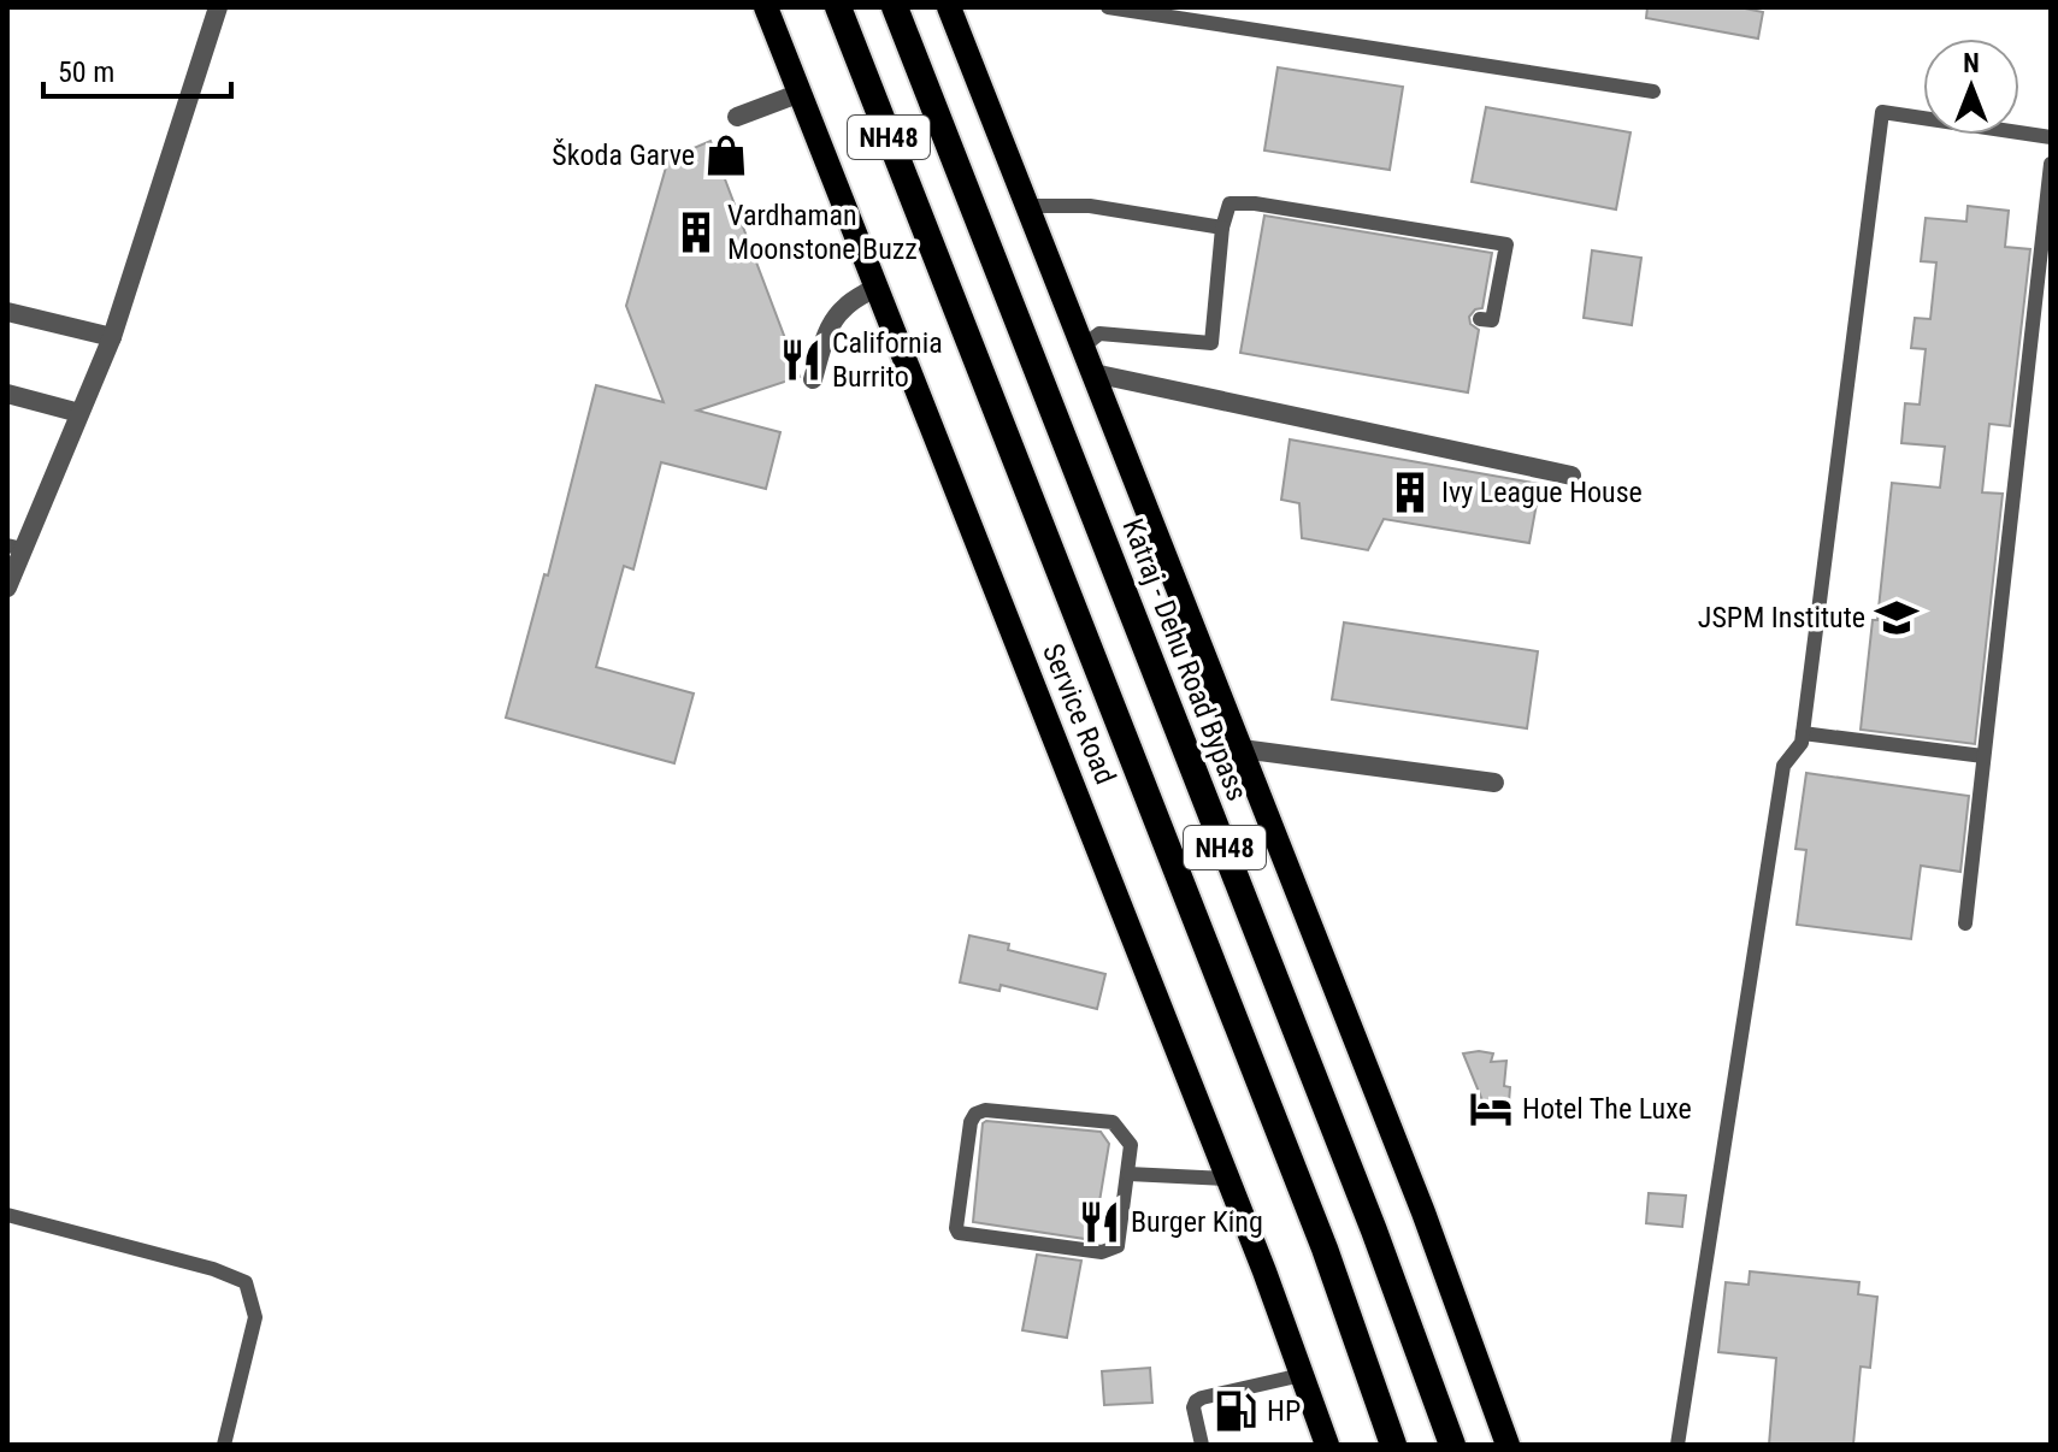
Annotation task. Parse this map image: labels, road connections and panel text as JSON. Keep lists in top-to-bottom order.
{
  "streets": {
    "highway": ["NH48", "Katraj - Dehu Road Bypass"],
    "main road": ["Service Road"]
  },
  "places": {
    "shop": ["Škoda Garve"],
    "building": ["Vardhaman Moonstone Buzz", "Ivy League House"],
    "restaurant": ["California Burrito", "Burger King"],
    "school or university": ["JSPM Institute"],
    "hotel": ["Hotel The Luxe"],
    "fuel station": ["HP"]
  },
  "scale_bar": "50 m",
  "north": "top"
}
